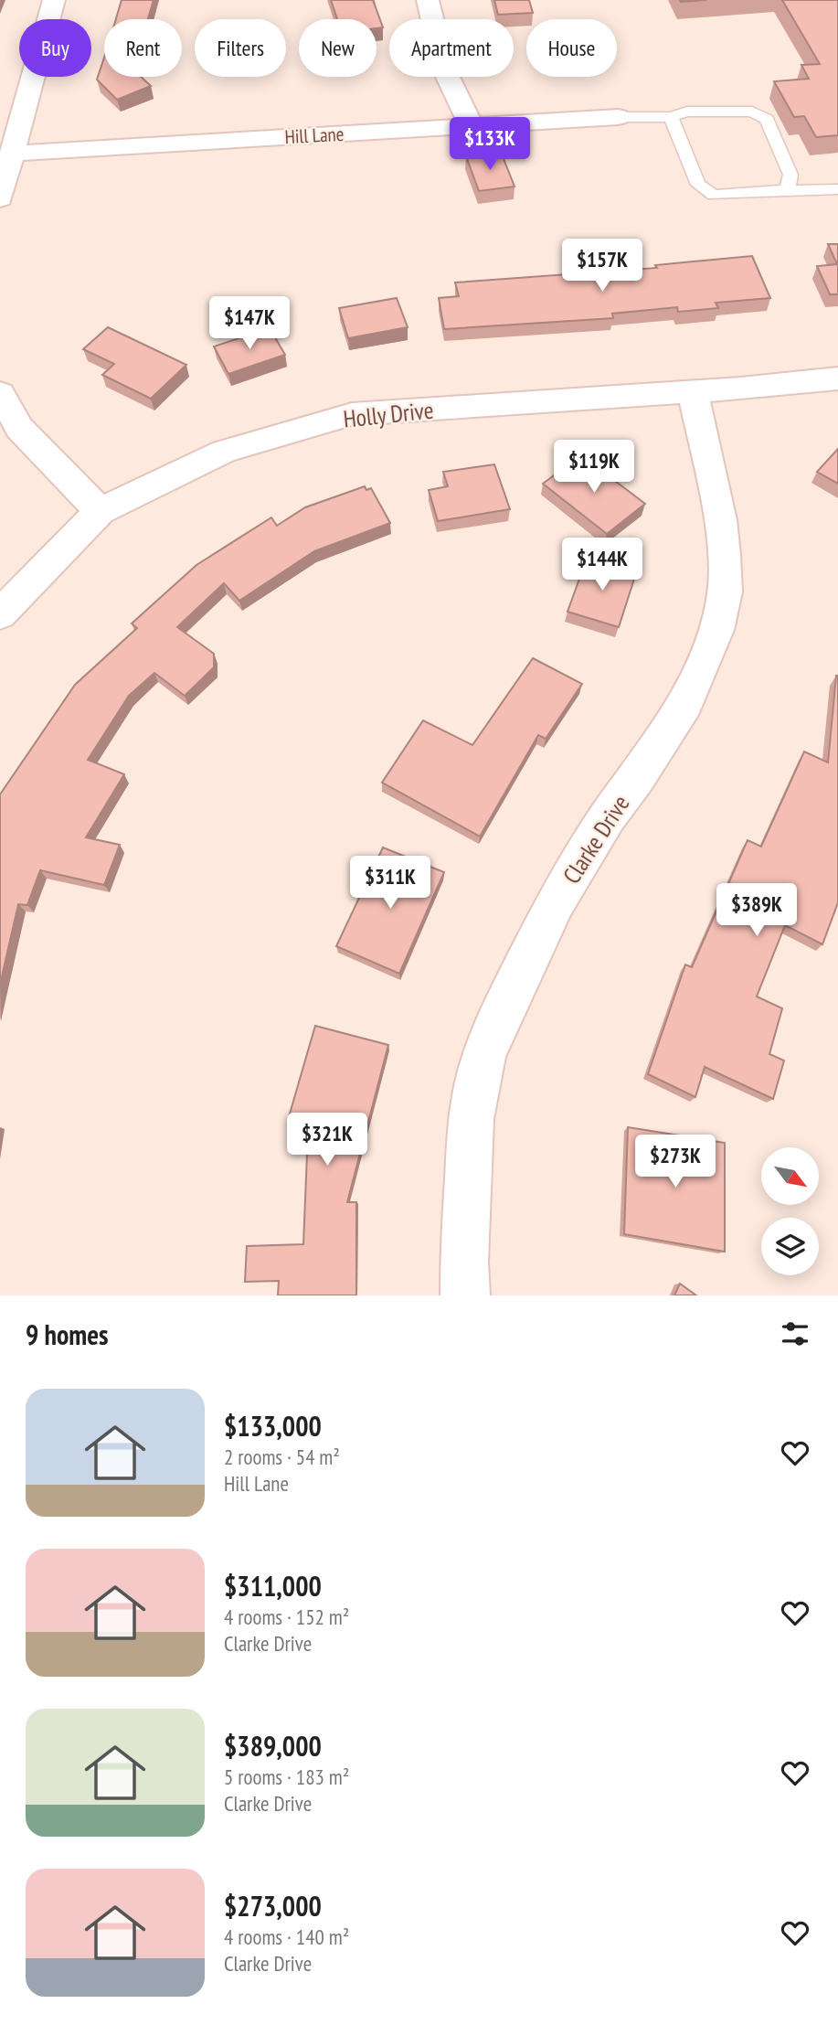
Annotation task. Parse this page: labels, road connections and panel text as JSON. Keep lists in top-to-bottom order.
{
  "streets": {
    "street": ["Hill Lane", "Holly Drive", "Clarke Drive"]
  },
  "crossings": [
    ["Holly Drive", "Clarke Drive"]
  ],
  "north": "bottom right",
  "page": {
    "chip": [
      "Buy",
      "Rent",
      "Filters",
      "New",
      "Apartment",
      "House"
    ],
    "price": [
      "$133K",
      "$157K",
      "$147K",
      "$119K",
      "$144K",
      "$311K",
      "$389K",
      "$321K",
      "$273K"
    ],
    "heading": "9 homes",
    "list": [
      {
        "name": "$133,000",
        "note": "2 rooms · 54 m² · Hill Lane"
      },
      {
        "name": "$311,000",
        "note": "4 rooms · 152 m² · Clarke Drive"
      },
      {
        "name": "$389,000",
        "note": "5 rooms · 183 m² · Clarke Drive"
      },
      {
        "name": "$273,000",
        "note": "4 rooms · 140 m² · Clarke Drive"
      }
    ]
  }
}
